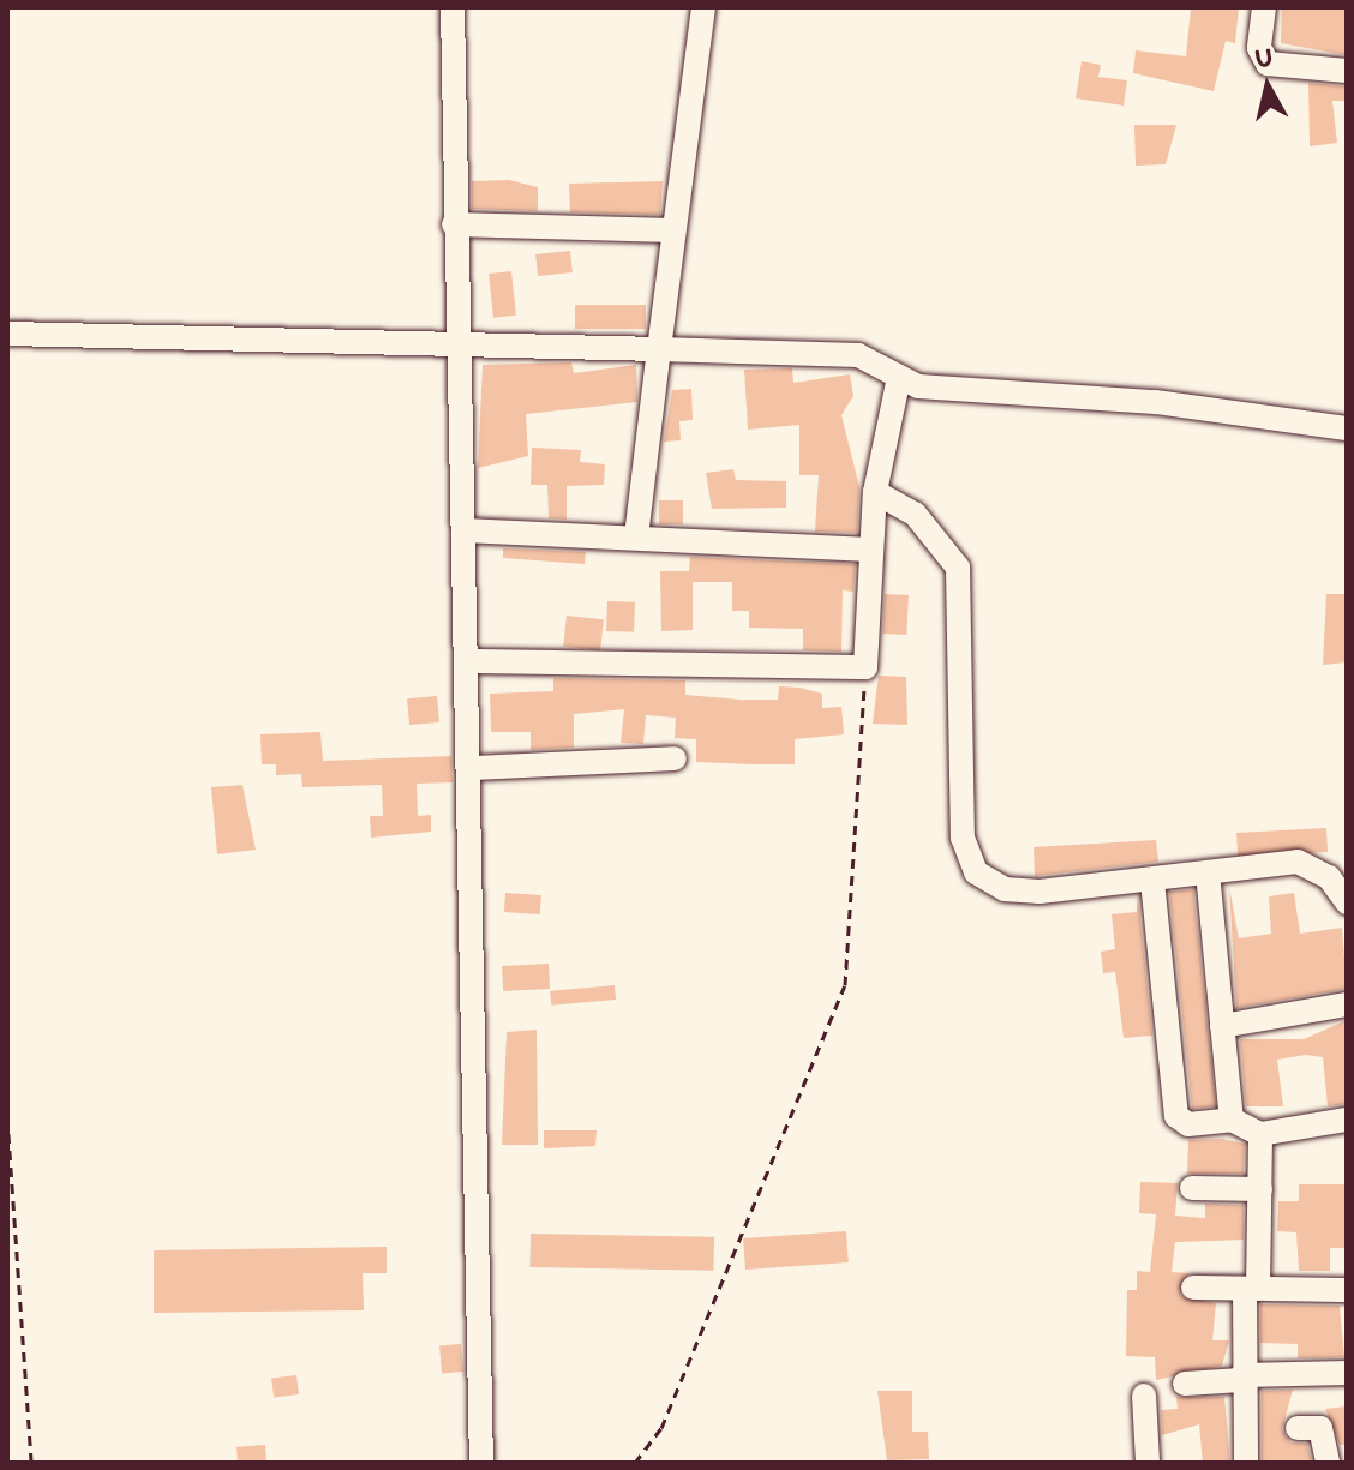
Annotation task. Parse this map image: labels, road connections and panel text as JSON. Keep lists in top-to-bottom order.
{
  "north": "top"
}
